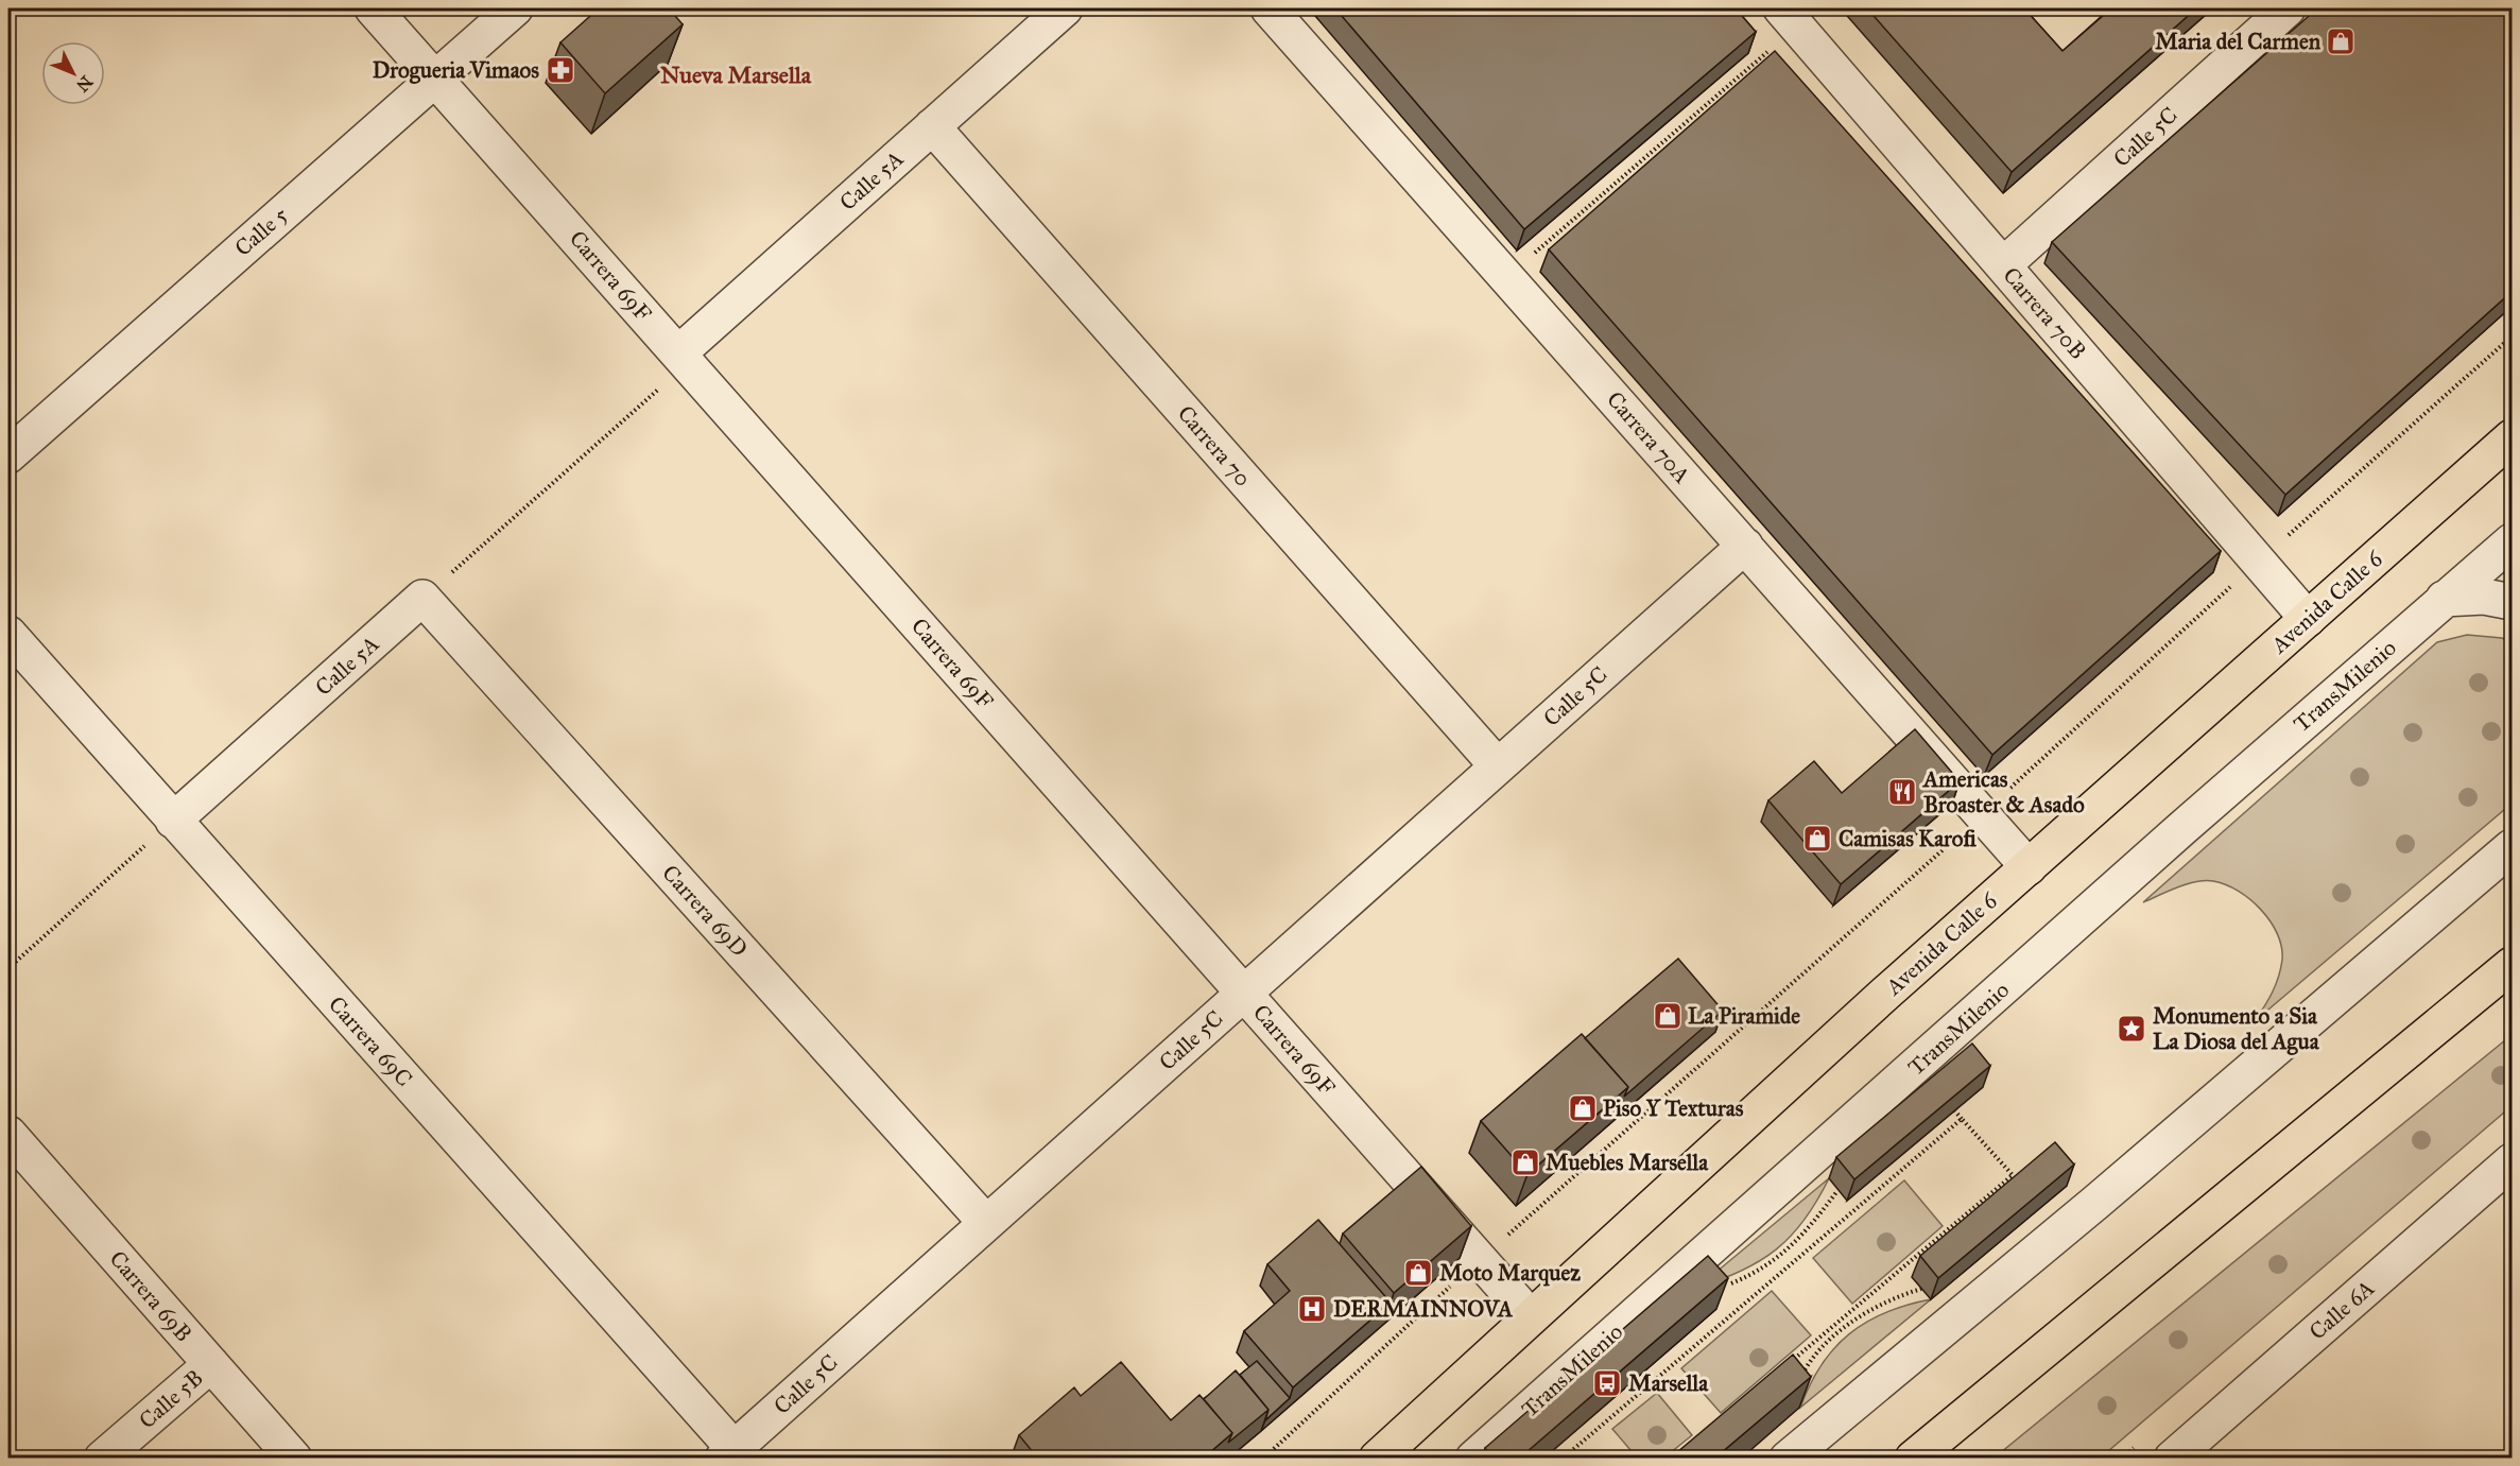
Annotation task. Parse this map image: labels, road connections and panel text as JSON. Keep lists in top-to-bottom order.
{
  "streets": {
    "highway": ["Avenida Calle 6"],
    "street": [
      "Calle 5C",
      "Calle 5A",
      "Calle 5",
      "Carrera 69F",
      "Carrera 70B",
      "Carrera 70A",
      "Carrera 70",
      "TransMilenio",
      "Carrera 69D",
      "Carrera 69C",
      "Carrera 69B",
      "Calle 6A",
      "Calle 5B"
    ]
  },
  "crossings": [
    ["Calle 5C", "Carrera 69F"],
    ["Calle 5C", "Carrera 70B"],
    ["Calle 5C", "Carrera 70A"],
    ["Calle 5C", "Carrera 70"],
    ["Calle 5C", "Carrera 69D"],
    ["Calle 5C", "Carrera 69C"],
    ["Calle 5A", "Carrera 69F"],
    ["Calle 5A", "Carrera 70"],
    ["Calle 5A", "Carrera 69D"],
    ["Calle 5A", "Carrera 69C"],
    ["Calle 5", "Carrera 69F"],
    ["Carrera 69F", "Avenida Calle 6"],
    ["Carrera 70B", "Avenida Calle 6"],
    ["Carrera 70A", "Avenida Calle 6"],
    ["Carrera 69B", "Calle 5B"]
  ],
  "districts": ["Nueva Marsella"],
  "places": {
    "shop": [
      "Maria del Carmen",
      "Camisas Karofi",
      "La Piramide",
      "Piso Y Texturas",
      "Muebles Marsella",
      "Moto Marquez"
    ],
    "pharmacy": ["Drogueria Vimaos"],
    "restaurant": ["Americas Broaster & Asado"],
    "place": ["Monumento a Sia La Diosa del Agua"],
    "hospital": ["DERMAINNOVA"],
    "bus stop": ["Marsella"]
  },
  "north": "bottom right"
}
